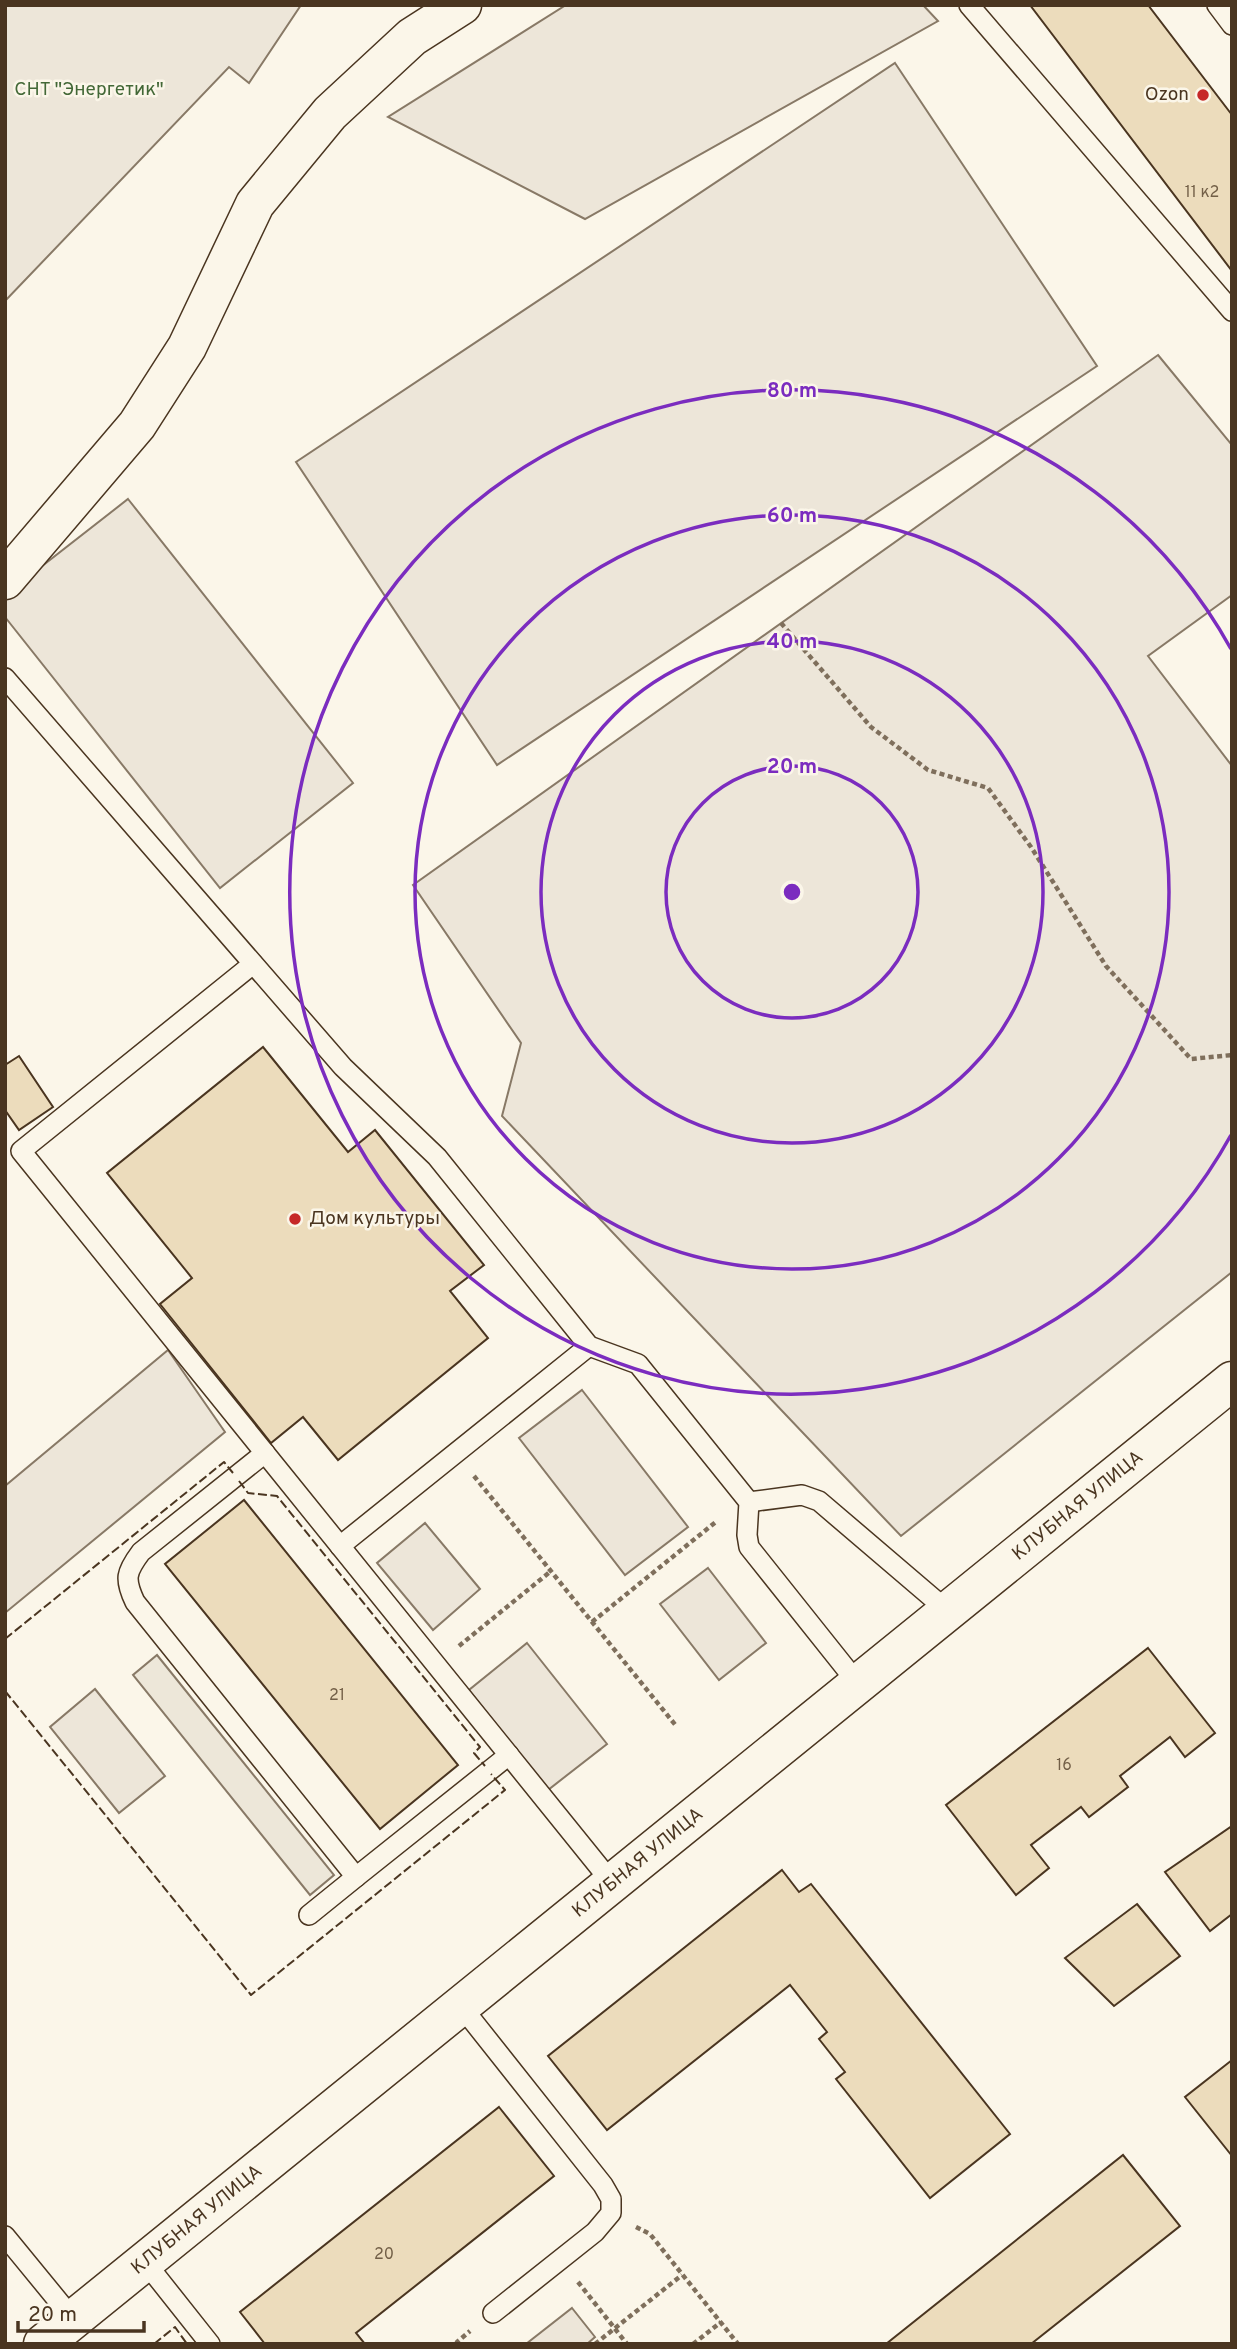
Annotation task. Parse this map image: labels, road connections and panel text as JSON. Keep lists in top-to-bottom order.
{
  "streets": {
    "street": ["КЛУБНАЯ УЛИЦА"]
  },
  "parks": ["СНТ \"Энергетик\""],
  "places": ["Ozon", "Дом культуры"],
  "house_numbers": [
    "11 к2",
    "21",
    "16",
    "20"
  ],
  "scale_bar": "20 m",
  "rings": [
    "80 m",
    "60 m",
    "40 m",
    "20 m"
  ]
}
